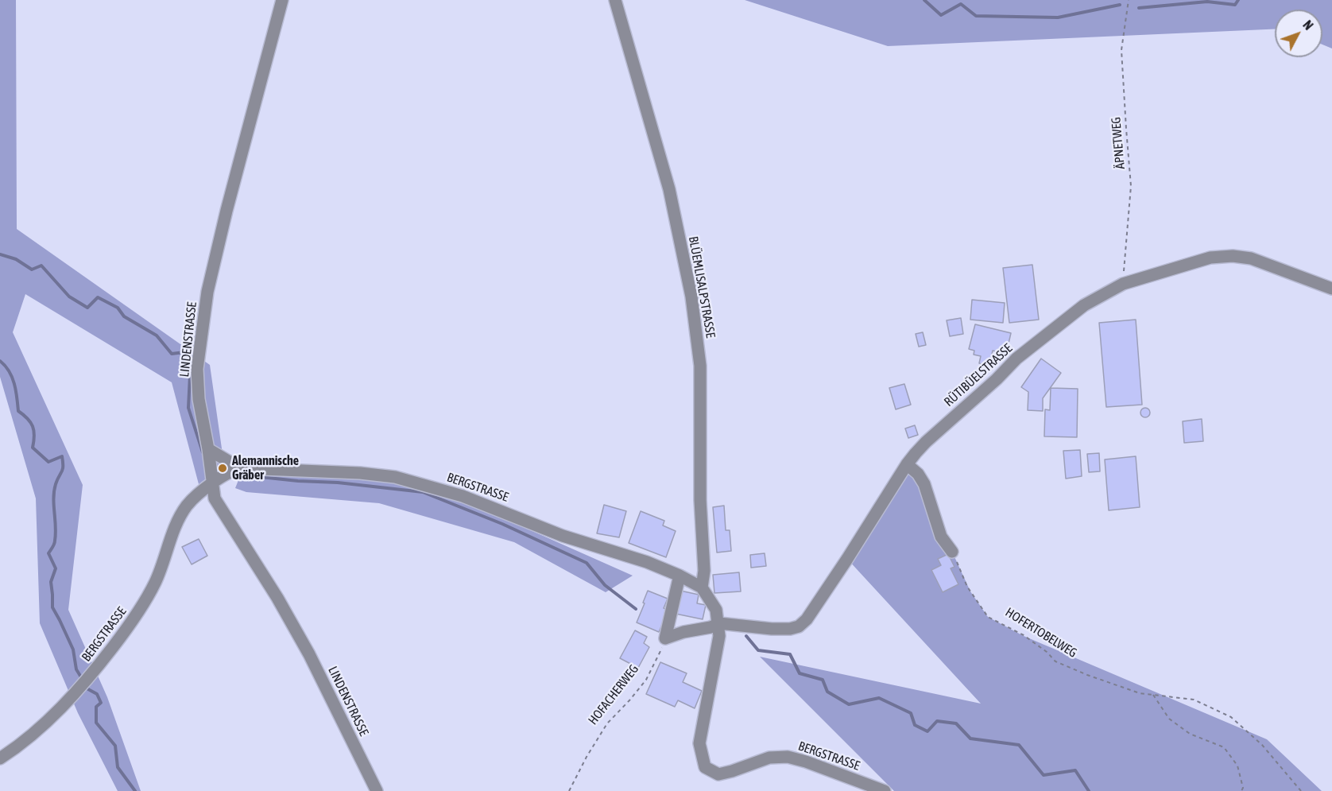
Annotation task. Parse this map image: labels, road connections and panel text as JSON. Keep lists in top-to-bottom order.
{
  "streets": {
    "street": [
      "BLÜEMLISALPSTRASSE",
      "LINDENSTRASSE",
      "RÜTIBÜELSTRASSE",
      "BERGSTRASSE"
    ],
    "path": ["ÄPNETWEG", "HOFERTOBELWEG", "HOFACHERWEG"]
  },
  "crossings": [
    ["ÄPNETWEG", "RÜTIBÜELSTRASSE"],
    ["BLÜEMLISALPSTRASSE", "BERGSTRASSE"],
    ["LINDENSTRASSE", "BERGSTRASSE"],
    ["RÜTIBÜELSTRASSE", "BERGSTRASSE"]
  ],
  "places": ["Alemannische Gräber"],
  "north": "top right"
}
